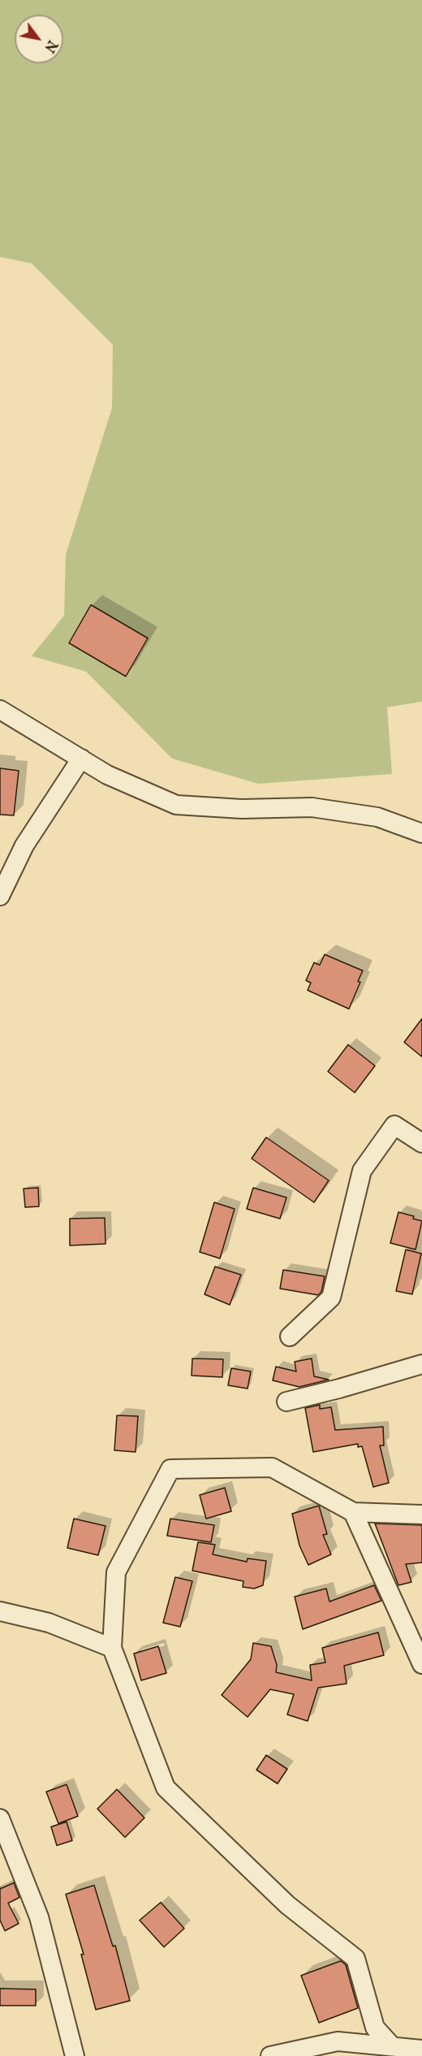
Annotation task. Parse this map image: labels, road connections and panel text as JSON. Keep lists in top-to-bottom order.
{
  "north": "bottom right"
}
